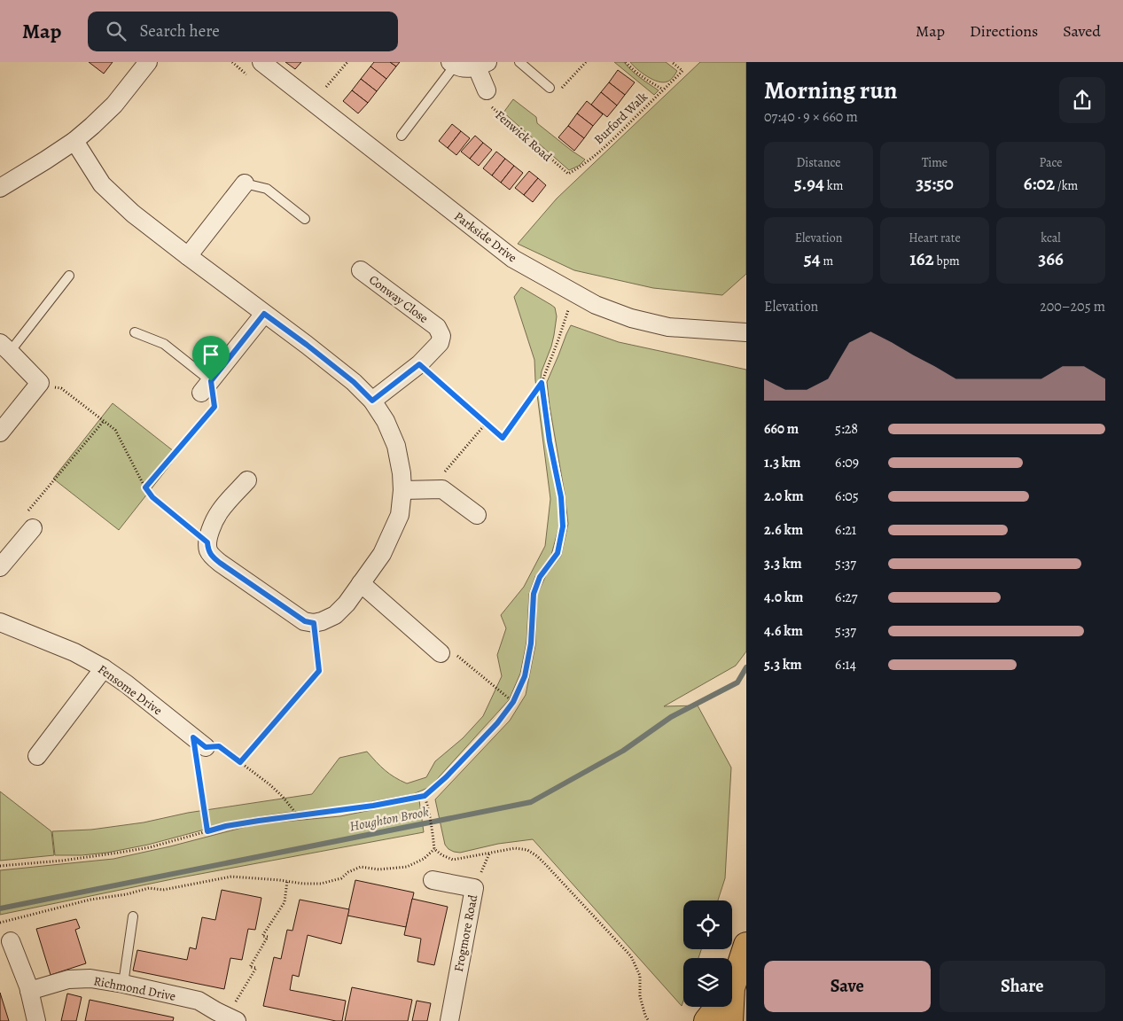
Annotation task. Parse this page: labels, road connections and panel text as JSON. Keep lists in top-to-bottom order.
{
  "streets": {
    "street": [
      "Parkside Drive",
      "Conway Close",
      "Fensome Drive",
      "Frogmore Road",
      "Richmond Drive"
    ],
    "path": ["Burford Walk", "Fenwick Road"]
  },
  "crossings": [
    ["Burford Walk", "Fenwick Road"]
  ],
  "water": ["Houghton Brook"],
  "page": {
    "header": "Map",
    "search": "Search here",
    "nav": ["Map", "Directions", "Saved"],
    "heading": ["Morning run", "07:40 · 9 × 660 m"],
    "stats": [
      ["Distance", "5.94 km"],
      ["Time", "35:50"],
      ["Pace", "6:02 /km"],
      ["Elevation", "54 m"],
      ["Heart rate", "162 bpm"],
      ["kcal", "366"]
    ],
    "chart": ["Elevation", "200–205 m"],
    "list": [
      {
        "name": "660 m",
        "note": "5:28"
      },
      {
        "name": "1.3 km",
        "note": "6:09"
      },
      {
        "name": "2.0 km",
        "note": "6:05"
      },
      {
        "name": "2.6 km",
        "note": "6:21"
      },
      {
        "name": "3.3 km",
        "note": "5:37"
      },
      {
        "name": "4.0 km",
        "note": "6:27"
      },
      {
        "name": "4.6 km",
        "note": "5:37"
      },
      {
        "name": "5.3 km",
        "note": "6:14"
      }
    ],
    "buttons": ["Save", "Share"]
  }
}
